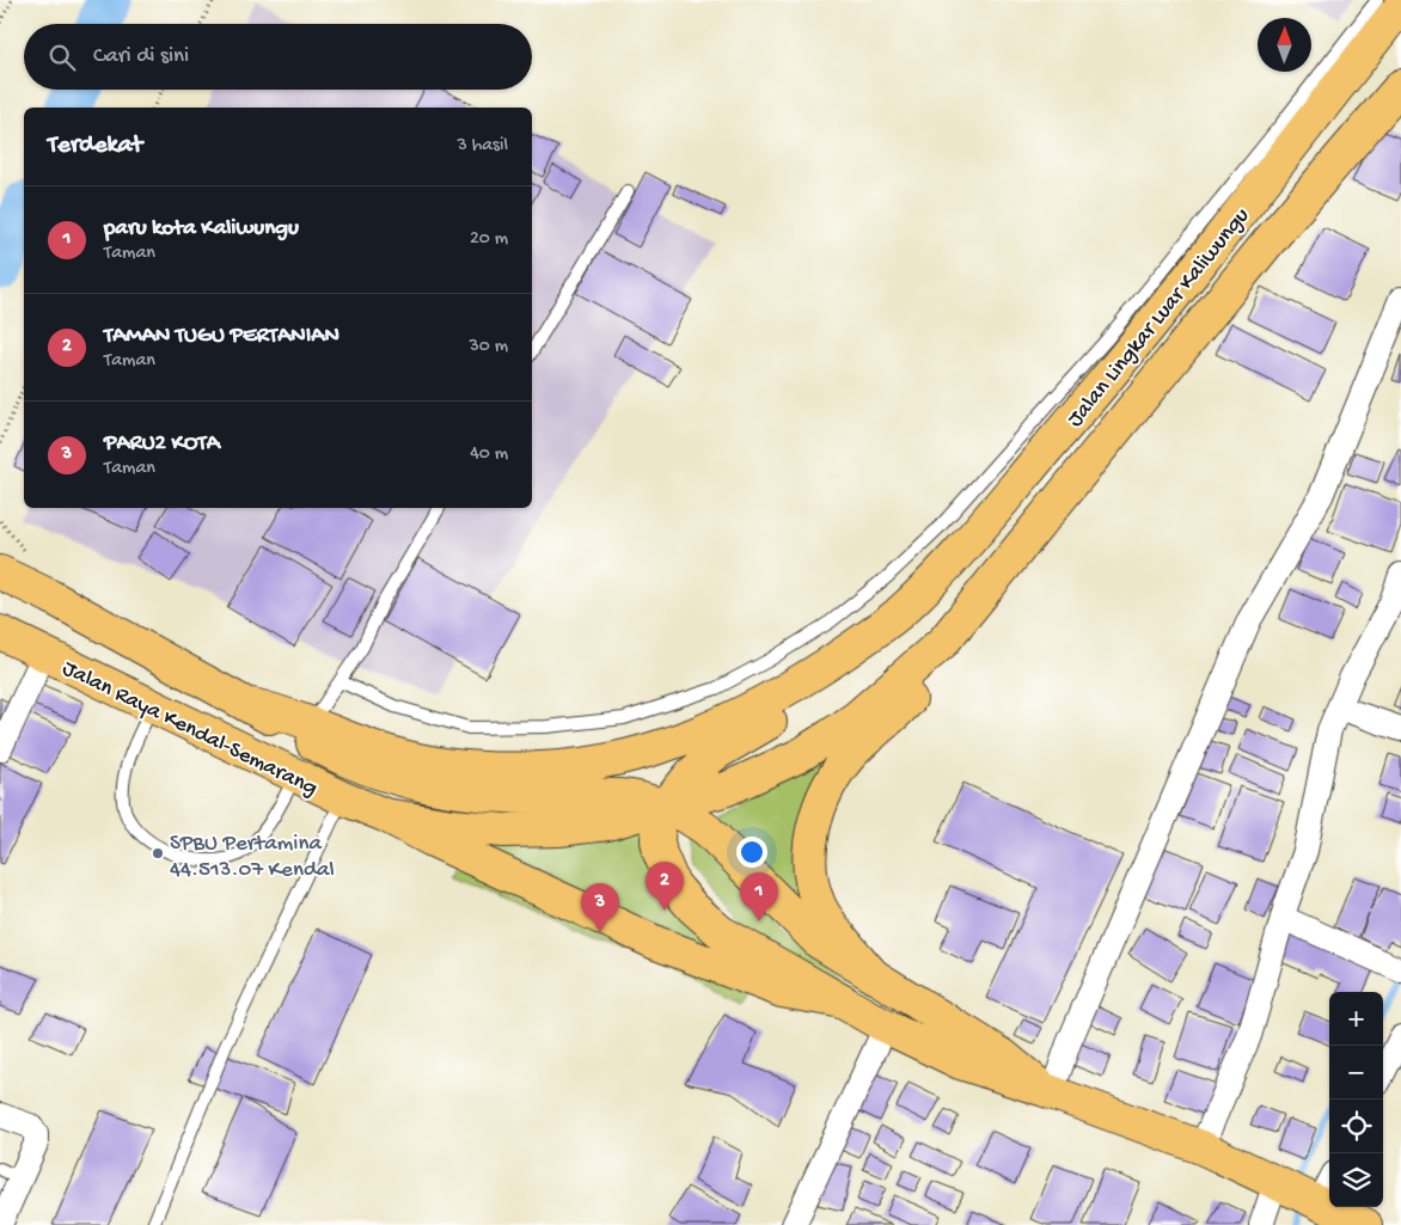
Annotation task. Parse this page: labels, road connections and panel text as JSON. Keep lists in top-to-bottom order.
{
  "streets": {
    "main road": ["Jalan Lingkar Luar Kaliwungu", "Jalan Raya Kendal-Semarang"]
  },
  "places": ["SPBU Pertamina 44.513.07 Kendal"],
  "north": "top",
  "page": {
    "search": "Cari di sini",
    "heading": ["Terdekat", "3 hasil"],
    "list": [
      {
        "mark": "1",
        "name": "paru kota Kaliwungu",
        "note": "Taman",
        "value": "20 m"
      },
      {
        "mark": "2",
        "name": "TAMAN TUGU PERTANIAN",
        "note": "Taman",
        "value": "30 m"
      },
      {
        "mark": "3",
        "name": "PARU2 KOTA",
        "note": "Taman",
        "value": "40 m"
      }
    ],
    "pins": ["2", "1", "3"],
    "map_buttons": ["+", "−"]
  }
}
